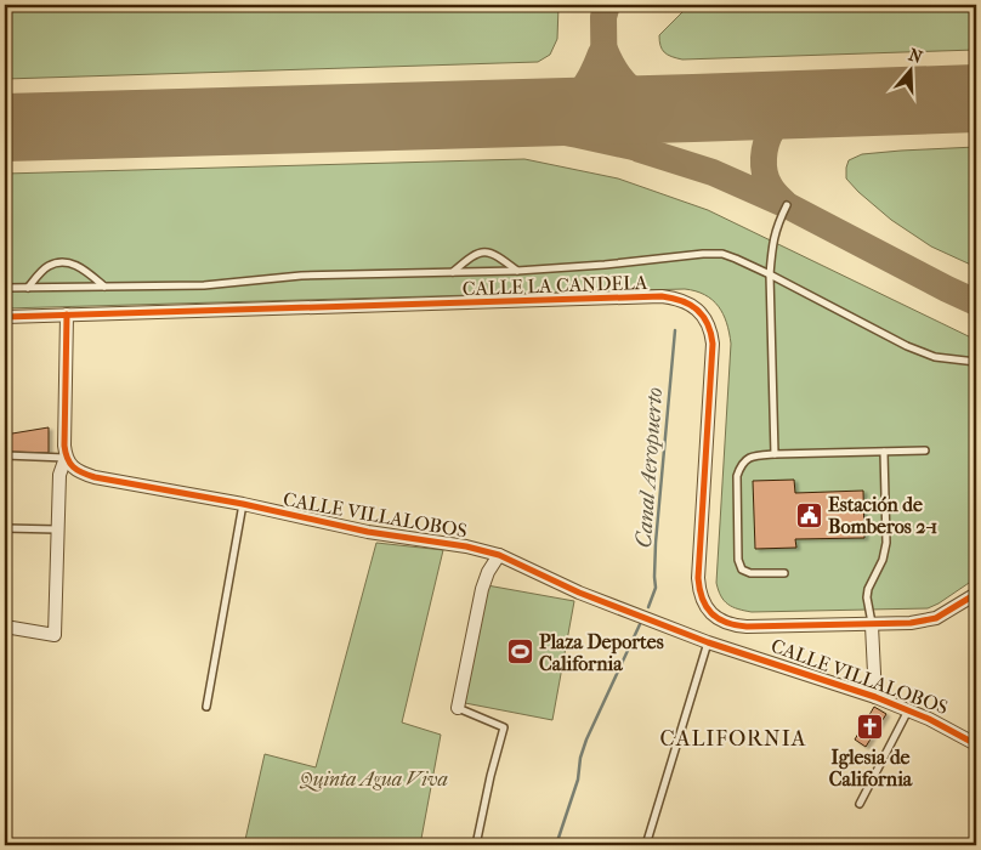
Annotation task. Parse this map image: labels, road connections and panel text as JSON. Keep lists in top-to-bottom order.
{
  "streets": {
    "street": ["CALLE LA CANDELA", "CALLE VILLALOBOS"]
  },
  "districts": ["CALIFORNIA"],
  "water": ["Canal Aeropuerto"],
  "parks": ["Quinta Agua Viva"],
  "places": {
    "public building": ["Estación de Bomberos 2-1"],
    "sports": ["Plaza Deportes California"],
    "church": ["Iglesia de California"]
  },
  "north": "top"
}
